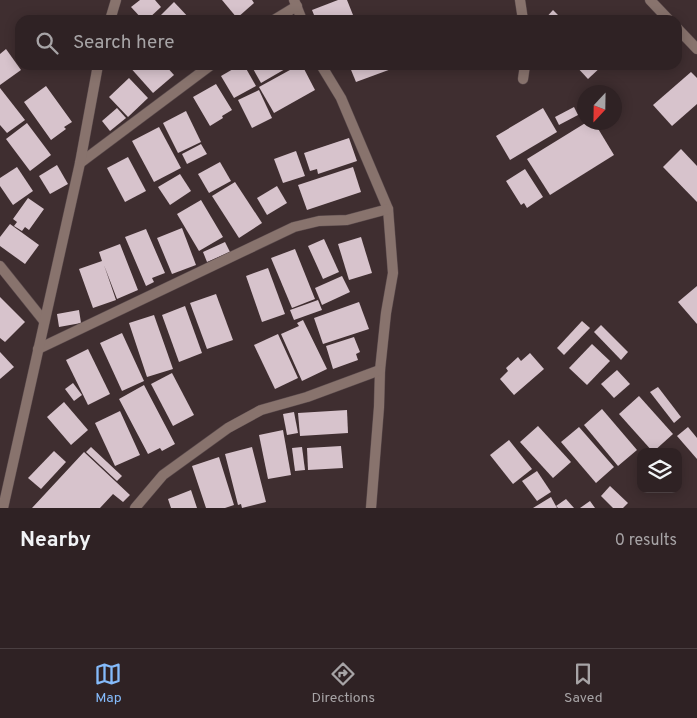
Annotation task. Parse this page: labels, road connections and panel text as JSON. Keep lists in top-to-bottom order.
{
  "north": "bottom",
  "page": {
    "search": "Search here",
    "heading": ["Nearby", "0 results"],
    "nav": ["Map", "Directions", "Saved"]
  }
}
